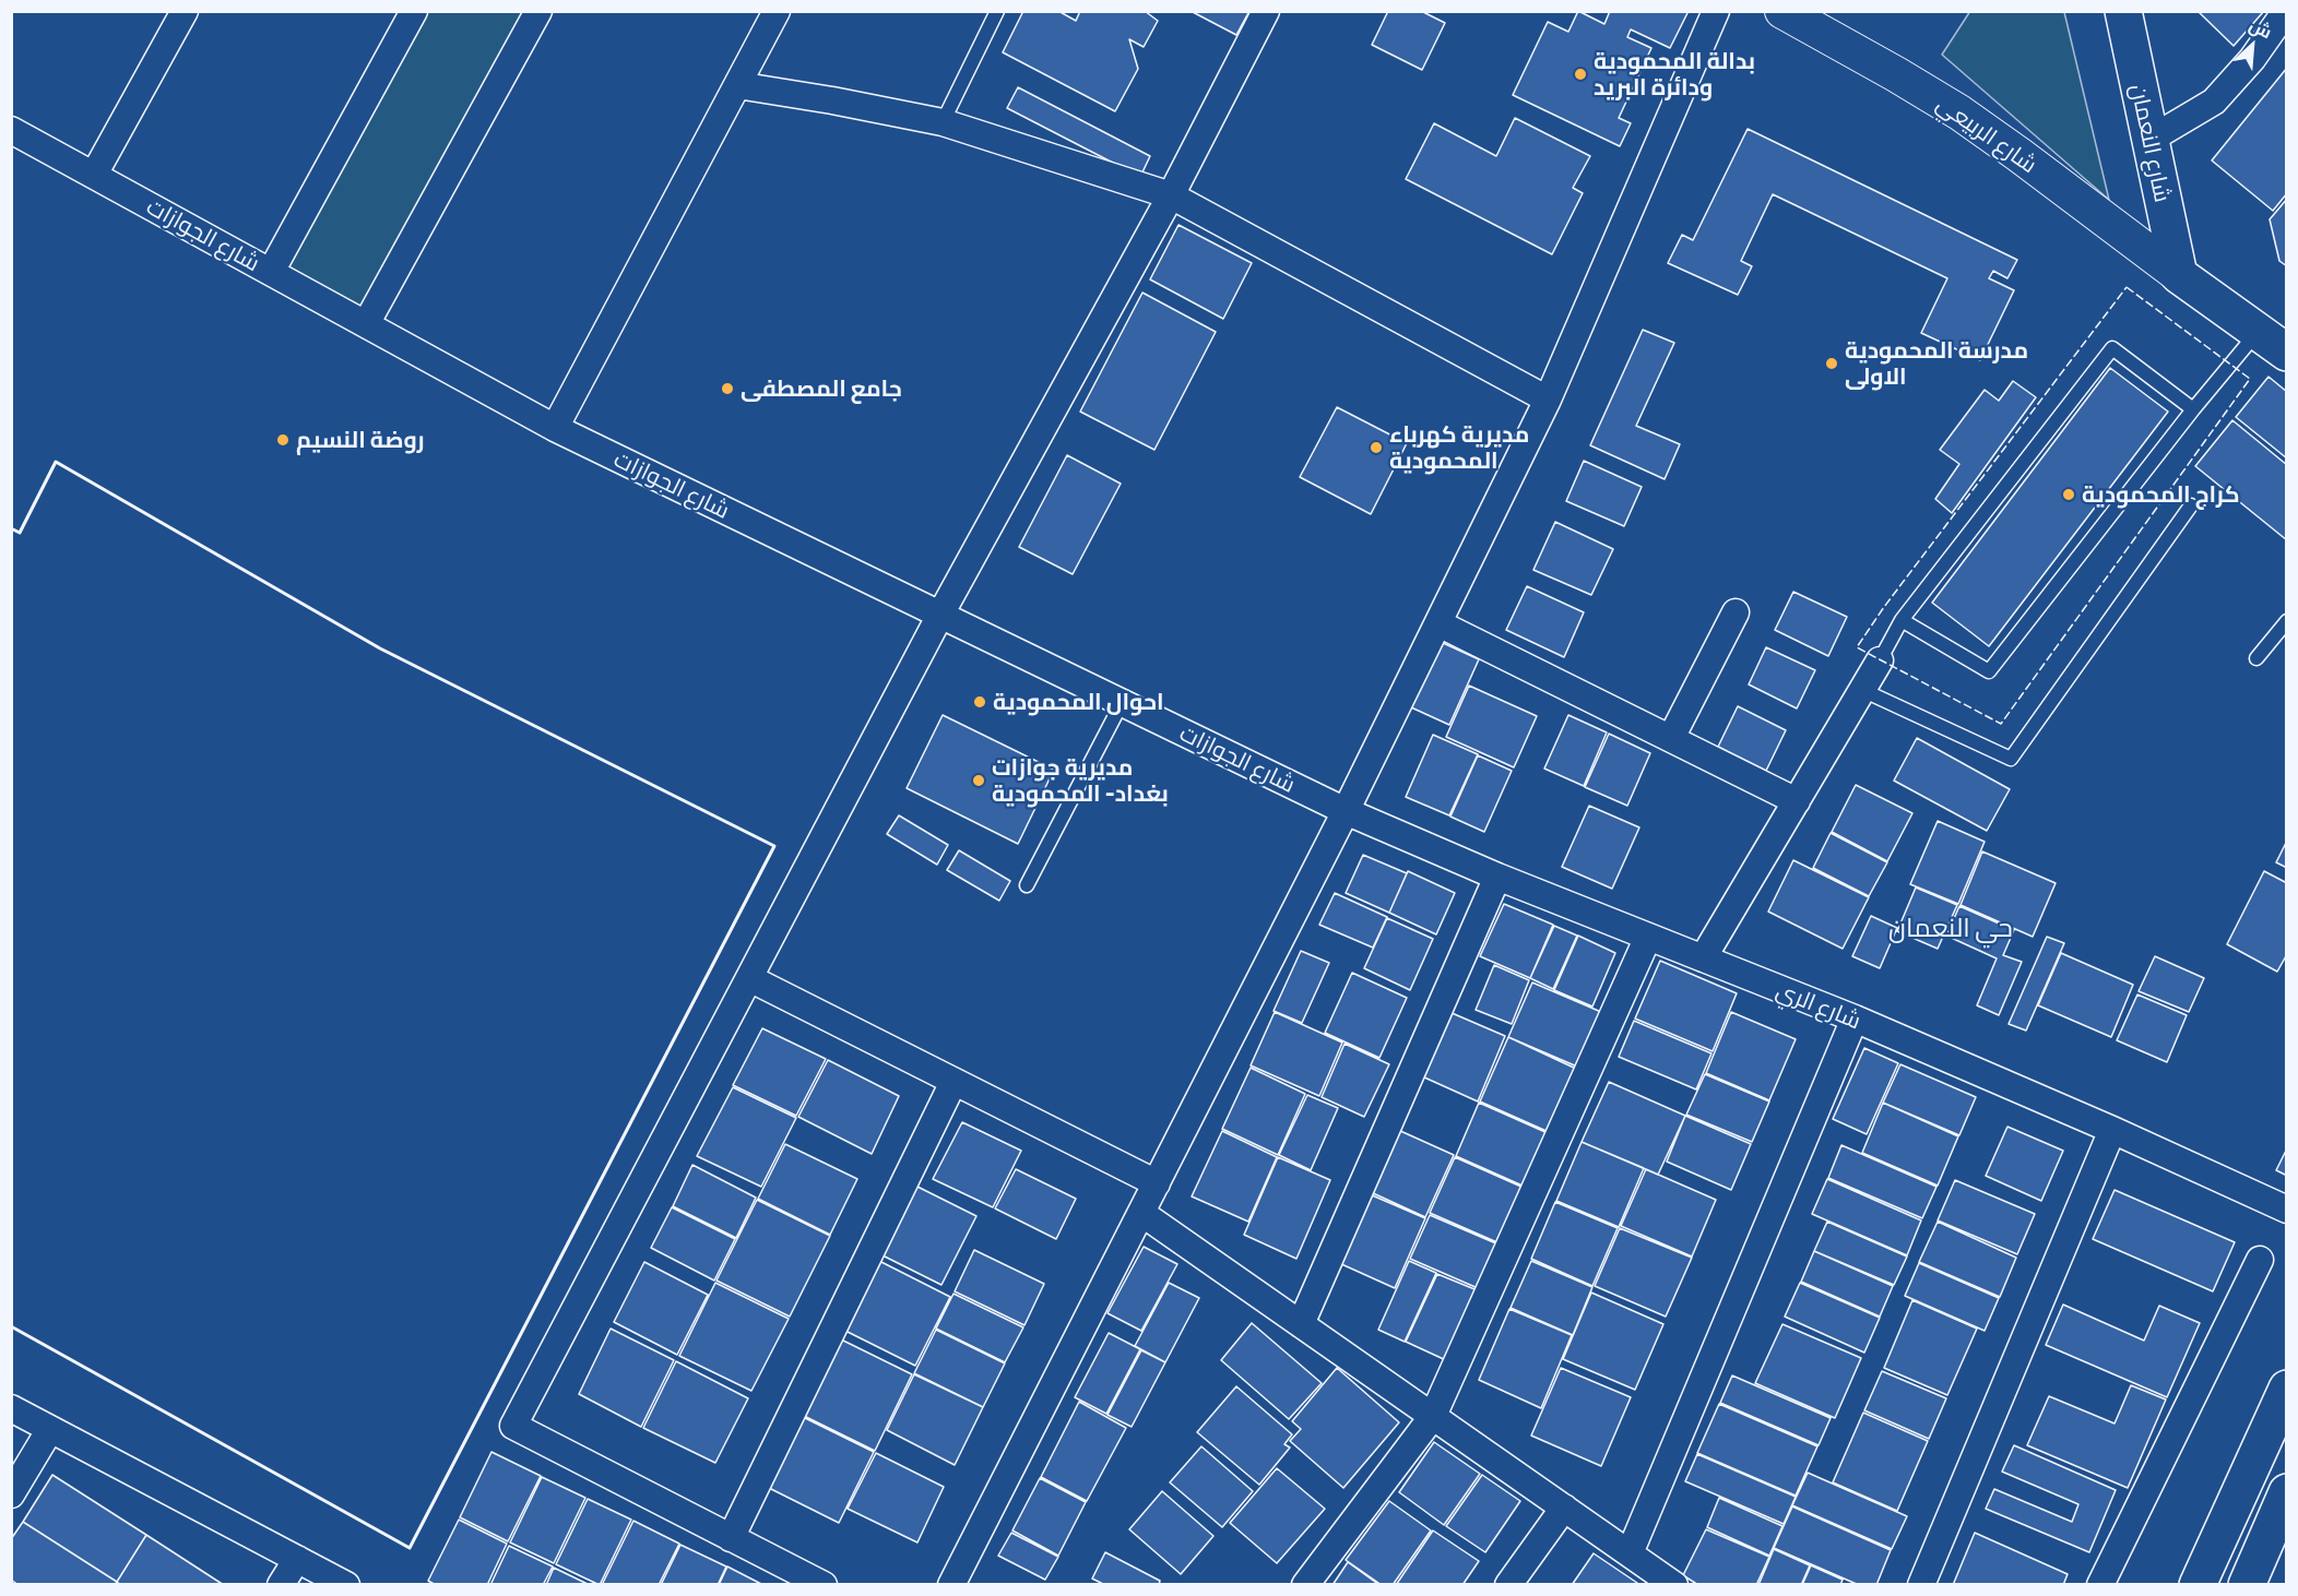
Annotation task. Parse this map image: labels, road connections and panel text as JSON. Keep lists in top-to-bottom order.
{
  "streets": {
    "main road": ["شارع النعمان"],
    "street": ["شارع الربيعي", "شارع الجوازات", "شارع الري"]
  },
  "crossings": [
    ["شارع الربيعي", "شارع النعمان"],
    ["شارع الجوازات", "شارع الري"]
  ],
  "districts": ["حي النعمان"],
  "places": [
    "بدالة المحمودية ودائرة البريد",
    "مدرسة المحمودية الاولى",
    "جامع المصطفى",
    "روضة النسيم",
    "مديرية كهرباء المحمودية",
    "كراج المحمودية",
    "احوال المحمودية",
    "مديرية جوازات بغداد- المحمودية"
  ],
  "north": "top right"
}
